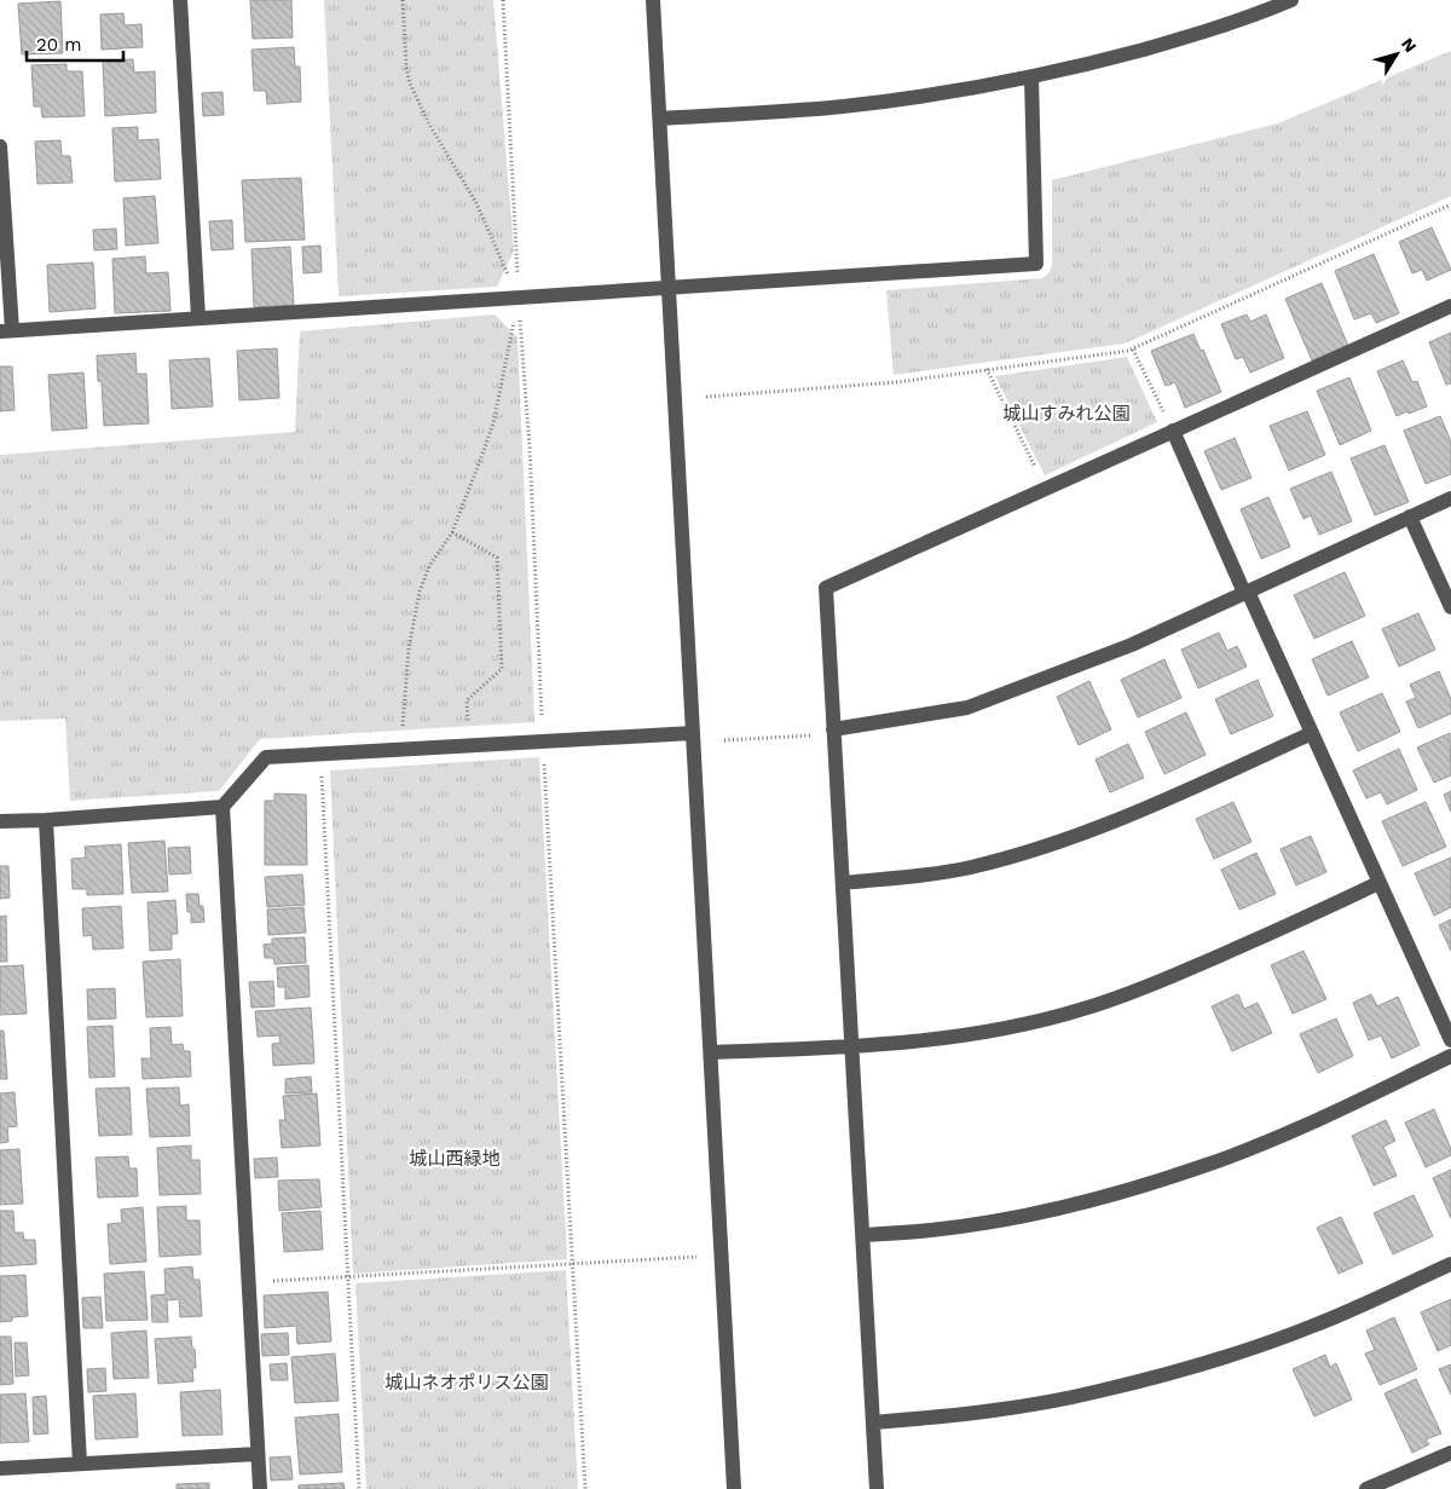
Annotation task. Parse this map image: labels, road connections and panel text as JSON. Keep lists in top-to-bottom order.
{
  "parks": ["城山すみれ公園", "城山西緑地", "城山ネオポリス公園"],
  "scale_bar": "20 m",
  "north": "top right"
}
